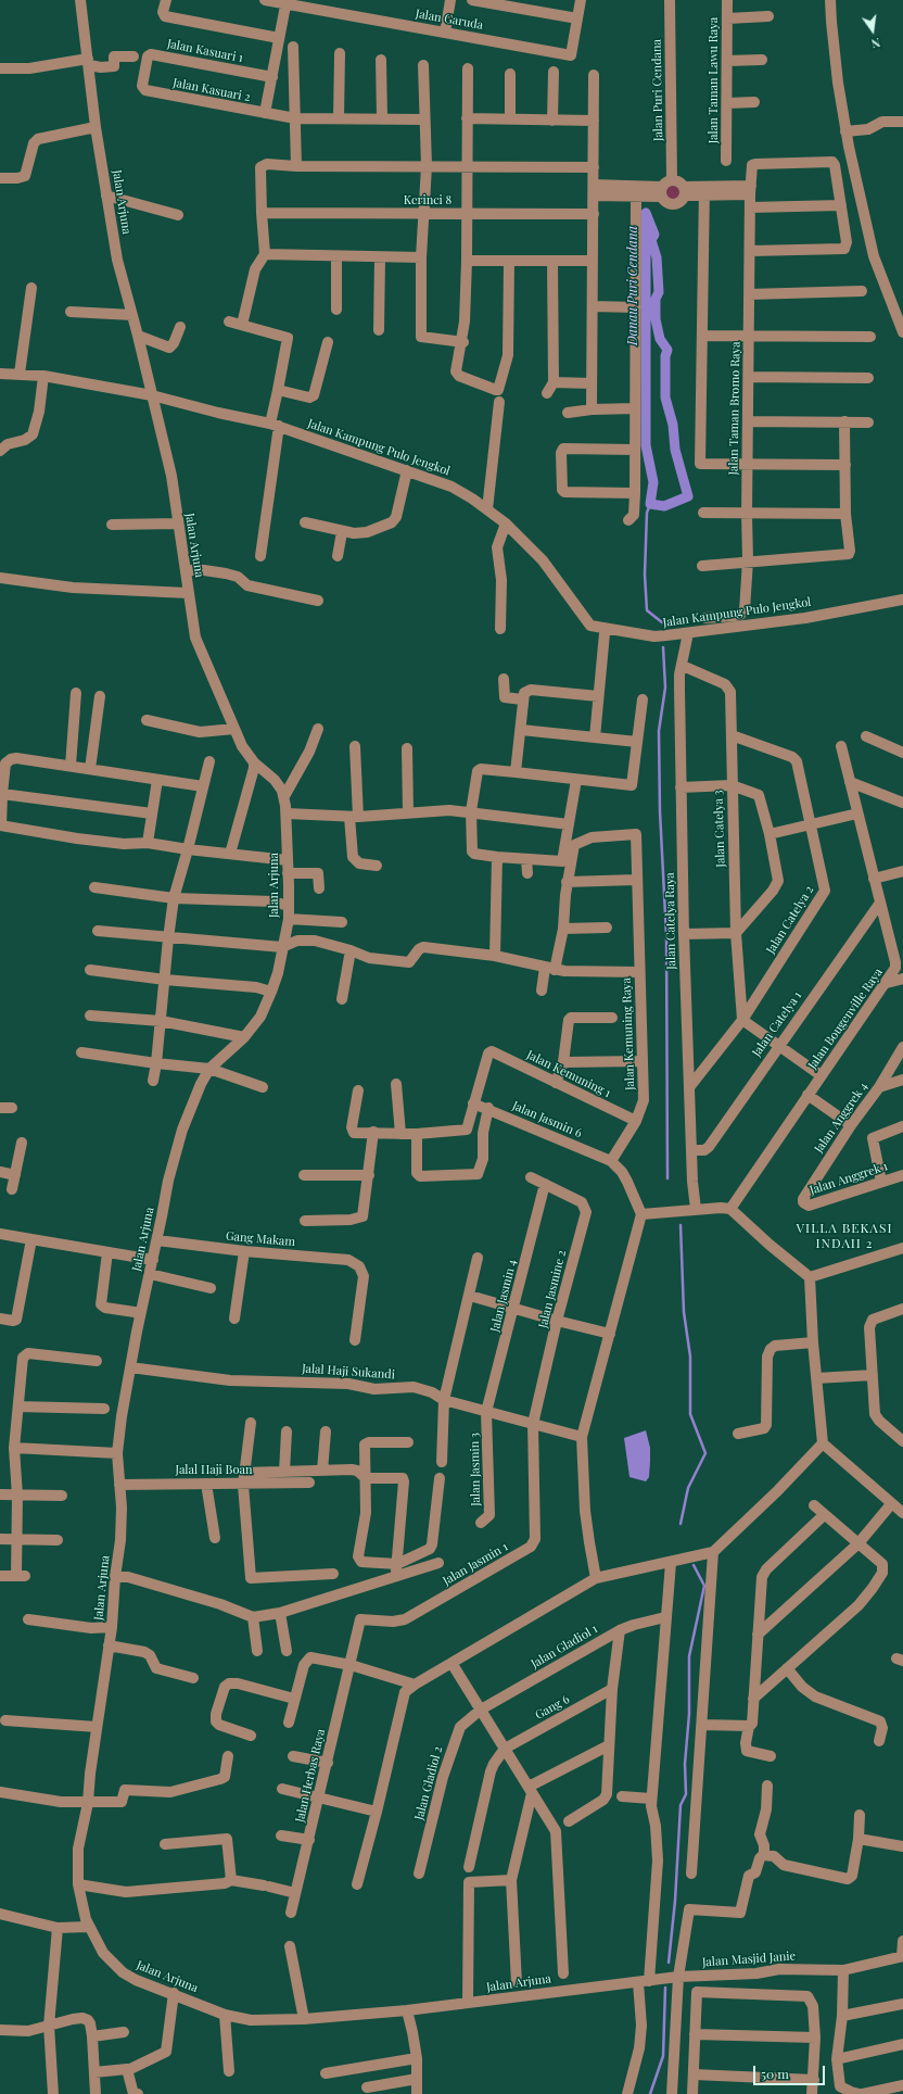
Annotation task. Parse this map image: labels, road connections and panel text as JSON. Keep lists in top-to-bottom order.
{
  "streets": {
    "street": [
      "Jalan Garuda",
      "Jalan Kasuari 1",
      "Jalan Taman Lawu Raya",
      "Jalan Kasuari 2",
      "Jalan Puri Cendana",
      "Kerinci 8",
      "Jalan Arjuna",
      "Jalan Taman Bromo Raya",
      "Jalan Kampung Pulo Jengkol",
      "Jalan Catelya 3",
      "Jalan Catelya 2",
      "Jalan Catelya Raya",
      "Jalan Bougenville Raya",
      "Jalan Catelya 1",
      "Jalan Kemuning Raya",
      "Jalan Kemuning 1",
      "Jalan Anggrek 4",
      "Jalan Jasmin 6",
      "Jalan Anggrek 1",
      "Gang Makam",
      "Jalan Jasmine 2",
      "Jalan Jasmin 4",
      "Jalal Haji Sukandi",
      "Jalan Jasmin 3",
      "Jalal Haji Boan",
      "Jalan Jasmin 1",
      "Jalan Gladiol 1",
      "Gang 6",
      "Jalan Herbas Raya",
      "Jalan Gladiol 2",
      "Jalan Masjid Janie"
    ]
  },
  "crossings": [
    ["Jalan Kasuari 1", "Jalan Kasuari 2"],
    ["Jalan Arjuna", "Jalan Kampung Pulo Jengkol"],
    ["Jalan Arjuna", "Gang Makam"],
    ["Jalan Arjuna", "Jalal Haji Sukandi"],
    ["Jalan Arjuna", "Jalal Haji Boan"],
    ["Jalan Arjuna", "Jalan Masjid Janie"],
    ["Jalan Kampung Pulo Jengkol", "Jalan Catelya Raya"],
    ["Jalan Catelya 3", "Jalan Catelya 2"],
    ["Jalan Catelya 3", "Jalan Catelya Raya"],
    ["Jalan Catelya 2", "Jalan Catelya Raya"],
    ["Jalan Catelya Raya", "Jalan Catelya 1"],
    ["Jalan Bougenville Raya", "Jalan Catelya 1"],
    ["Jalan Kemuning Raya", "Jalan Kemuning 1"],
    ["Jalan Kemuning Raya", "Jalan Jasmin 6"],
    ["Jalan Kemuning 1", "Jalan Jasmin 6"],
    ["Jalan Anggrek 4", "Jalan Anggrek 1"],
    ["Jalan Jasmine 2", "Jalan Jasmin 4"],
    ["Jalan Jasmine 2", "Jalal Haji Sukandi"],
    ["Jalan Jasmine 2", "Jalan Jasmin 1"],
    ["Jalan Jasmin 4", "Jalal Haji Sukandi"],
    ["Jalan Jasmin 4", "Jalan Jasmin 3"],
    ["Jalal Haji Sukandi", "Jalan Jasmin 3"],
    ["Jalal Haji Sukandi", "Jalan Jasmin 1"],
    ["Jalan Jasmin 1", "Jalan Herbas Raya"],
    ["Jalan Gladiol 1", "Jalan Gladiol 2"]
  ],
  "districts": ["VILLA BEKASI INDAH 2"],
  "water": ["Danau Puri Cendana"],
  "scale_bar": "50 m",
  "north": "bottom"
}
